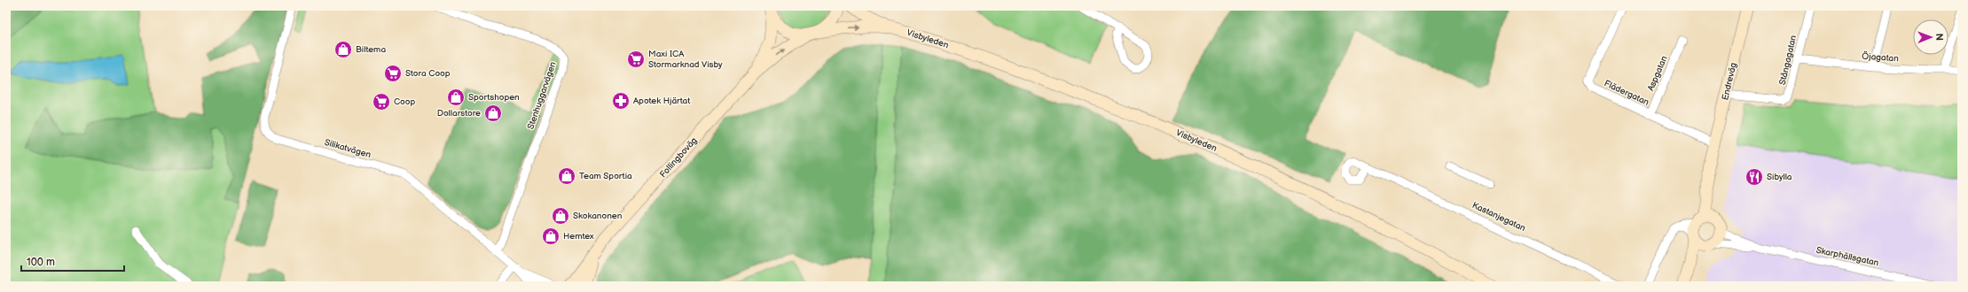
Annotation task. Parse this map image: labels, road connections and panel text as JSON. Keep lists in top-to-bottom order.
{
  "streets": {
    "main road": ["Visbyleden", "Endreväg", "Follingboväg"],
    "street": [
      "Öjagatan",
      "Stångagatan",
      "Aspgatan",
      "Flädergatan",
      "Stenhuggarvägen",
      "Silikatvägen",
      "Kastanjegatan",
      "Skarphällsgatan"
    ]
  },
  "crossings": [
    ["Visbyleden", "Follingboväg"],
    ["Öjagatan", "Stångagatan"],
    ["Stångagatan", "Endreväg"],
    ["Aspgatan", "Flädergatan"],
    ["Endreväg", "Flädergatan"],
    ["Endreväg", "Skarphällsgatan"],
    ["Stenhuggarvägen", "Silikatvägen"]
  ],
  "places": {
    "shop": [
      "Biltema",
      "Sportshopen",
      "Dollarstore",
      "Team Sportia",
      "Skokanonen",
      "Hemtex"
    ],
    "supermarket": ["Maxi ICA Stormarknad Visby", "Stora Coop", "Coop"],
    "pharmacy": ["Apotek Hjärtat"],
    "restaurant": ["Sibylla"]
  },
  "scale_bar": "100 m",
  "north": "right"
}
